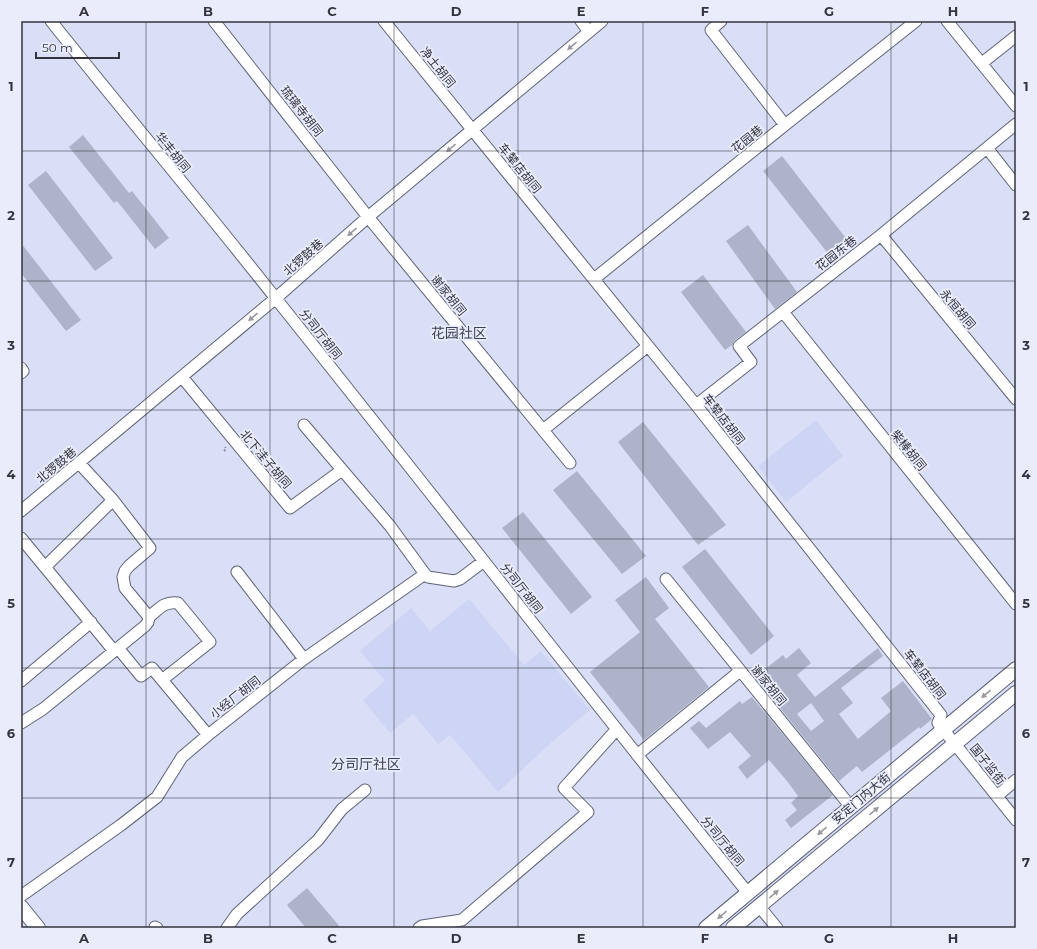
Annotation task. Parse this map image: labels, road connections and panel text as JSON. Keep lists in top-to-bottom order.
{
  "streets": {
    "main road": ["安定门内大街"],
    "street": [
      "净土胡同",
      "琉璃寺胡同",
      "花园巷",
      "华丰胡同",
      "车辇店胡同",
      "花园东巷",
      "北锣鼓巷",
      "谢家胡同",
      "永恒胡同",
      "分司厅胡同",
      "柴棒胡同",
      "北下洼子胡同",
      "小经厂胡同",
      "国子监街"
    ]
  },
  "crossings": [
    ["净土胡同", "车辇店胡同"],
    ["净土胡同", "北锣鼓巷"],
    ["琉璃寺胡同", "北锣鼓巷"],
    ["琉璃寺胡同", "谢家胡同"],
    ["花园巷", "车辇店胡同"],
    ["华丰胡同", "北锣鼓巷"],
    ["华丰胡同", "分司厅胡同"],
    ["车辇店胡同", "花园东巷"],
    ["车辇店胡同", "北锣鼓巷"],
    ["车辇店胡同", "国子监街"],
    ["车辇店胡同", "安定门内大街"],
    ["花园东巷", "永恒胡同"],
    ["花园东巷", "柴棒胡同"],
    ["北锣鼓巷", "谢家胡同"],
    ["北锣鼓巷", "分司厅胡同"],
    ["北锣鼓巷", "北下洼子胡同"],
    ["谢家胡同", "安定门内大街"],
    ["分司厅胡同", "安定门内大街"],
    ["国子监街", "安定门内大街"]
  ],
  "one_way": ["北锣鼓巷"],
  "districts": ["花园社区", "分司厅社区"],
  "scale_bar": "50 m",
  "grid": {
    "columns": [
      "A",
      "B",
      "C",
      "D",
      "E",
      "F",
      "G",
      "H"
    ],
    "rows": [
      "1",
      "2",
      "3",
      "4",
      "5",
      "6",
      "7"
    ]
  }
}
